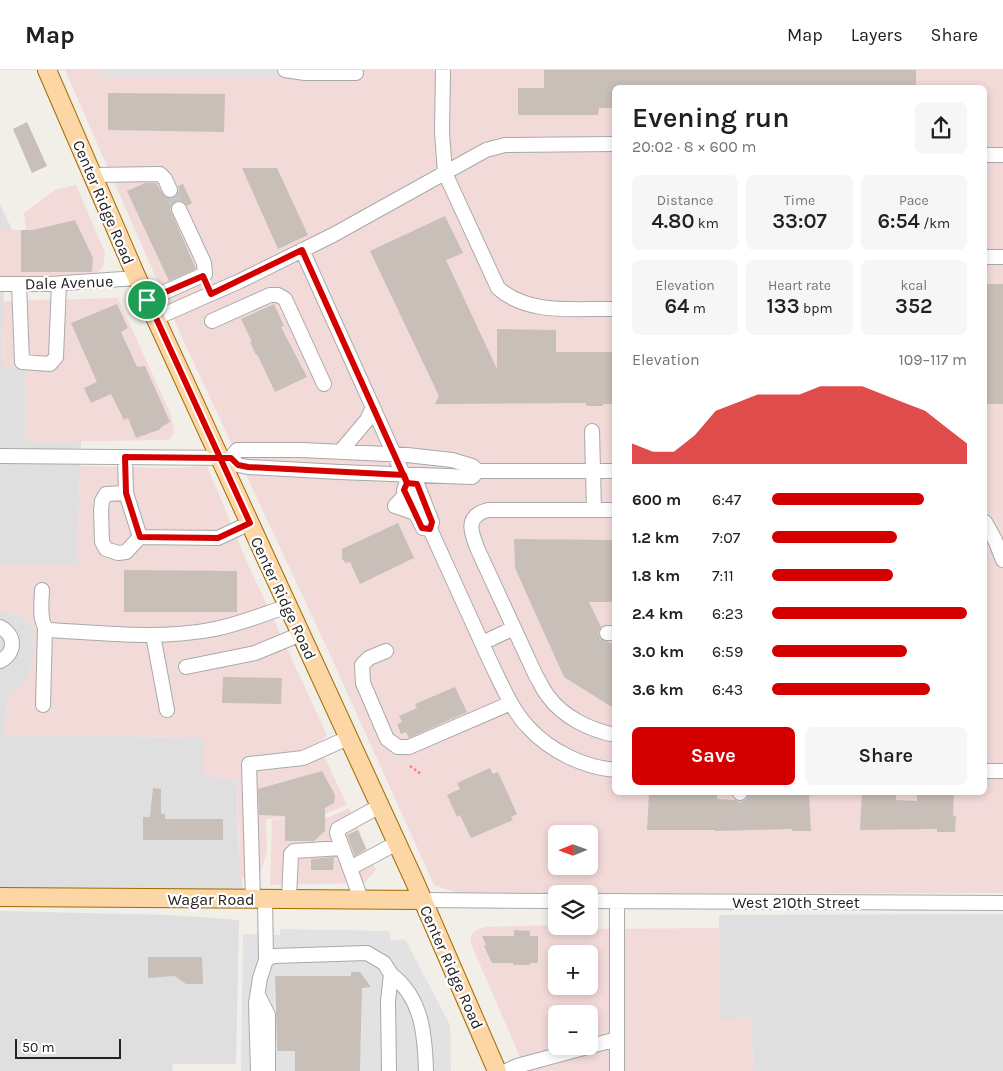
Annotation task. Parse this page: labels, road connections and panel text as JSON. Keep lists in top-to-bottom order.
{
  "streets": {
    "main road": ["Center Ridge Road", "Wagar Road"],
    "street": ["Dale Avenue", "West 210th Street"]
  },
  "crossings": [
    ["Center Ridge Road", "Dale Avenue"],
    ["Center Ridge Road", "Wagar Road"]
  ],
  "scale_bar": "50 m",
  "north": "left",
  "page": {
    "header": "Map",
    "nav": ["Map", "Layers", "Share"],
    "heading": ["Evening run", "20:02 · 8 × 600 m"],
    "stats": [
      ["Distance", "4.80 km"],
      ["Time", "33:07"],
      ["Pace", "6:54 /km"],
      ["Elevation", "64 m"],
      ["Heart rate", "133 bpm"],
      ["kcal", "352"]
    ],
    "chart": ["Elevation", "109–117 m"],
    "list": [
      {
        "name": "600 m",
        "note": "6:47"
      },
      {
        "name": "1.2 km",
        "note": "7:07"
      },
      {
        "name": "1.8 km",
        "note": "7:11"
      },
      {
        "name": "2.4 km",
        "note": "6:23"
      },
      {
        "name": "3.0 km",
        "note": "6:59"
      },
      {
        "name": "3.6 km",
        "note": "6:43"
      }
    ],
    "buttons": ["Save", "Share"],
    "map_buttons": ["+", "−"],
    "scale": "50 m"
  }
}
